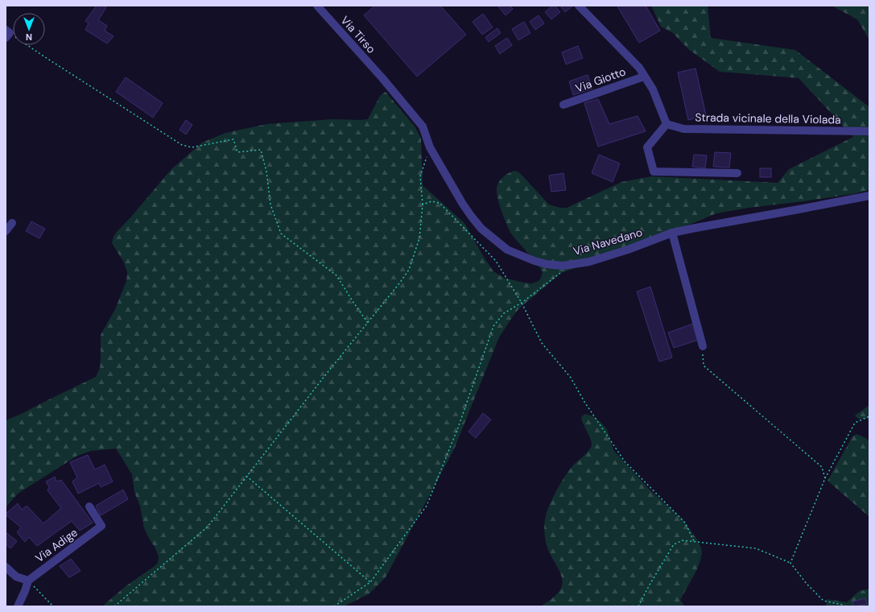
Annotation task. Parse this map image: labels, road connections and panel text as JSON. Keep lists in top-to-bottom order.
{
  "streets": {
    "street": [
      "Via Tirso",
      "Via Giotto",
      "Strada vicinale della Violada",
      "Via Navedano",
      "Via Adige"
    ]
  },
  "crossings": [
    ["Via Tirso", "Via Navedano"]
  ],
  "north": "bottom"
}
